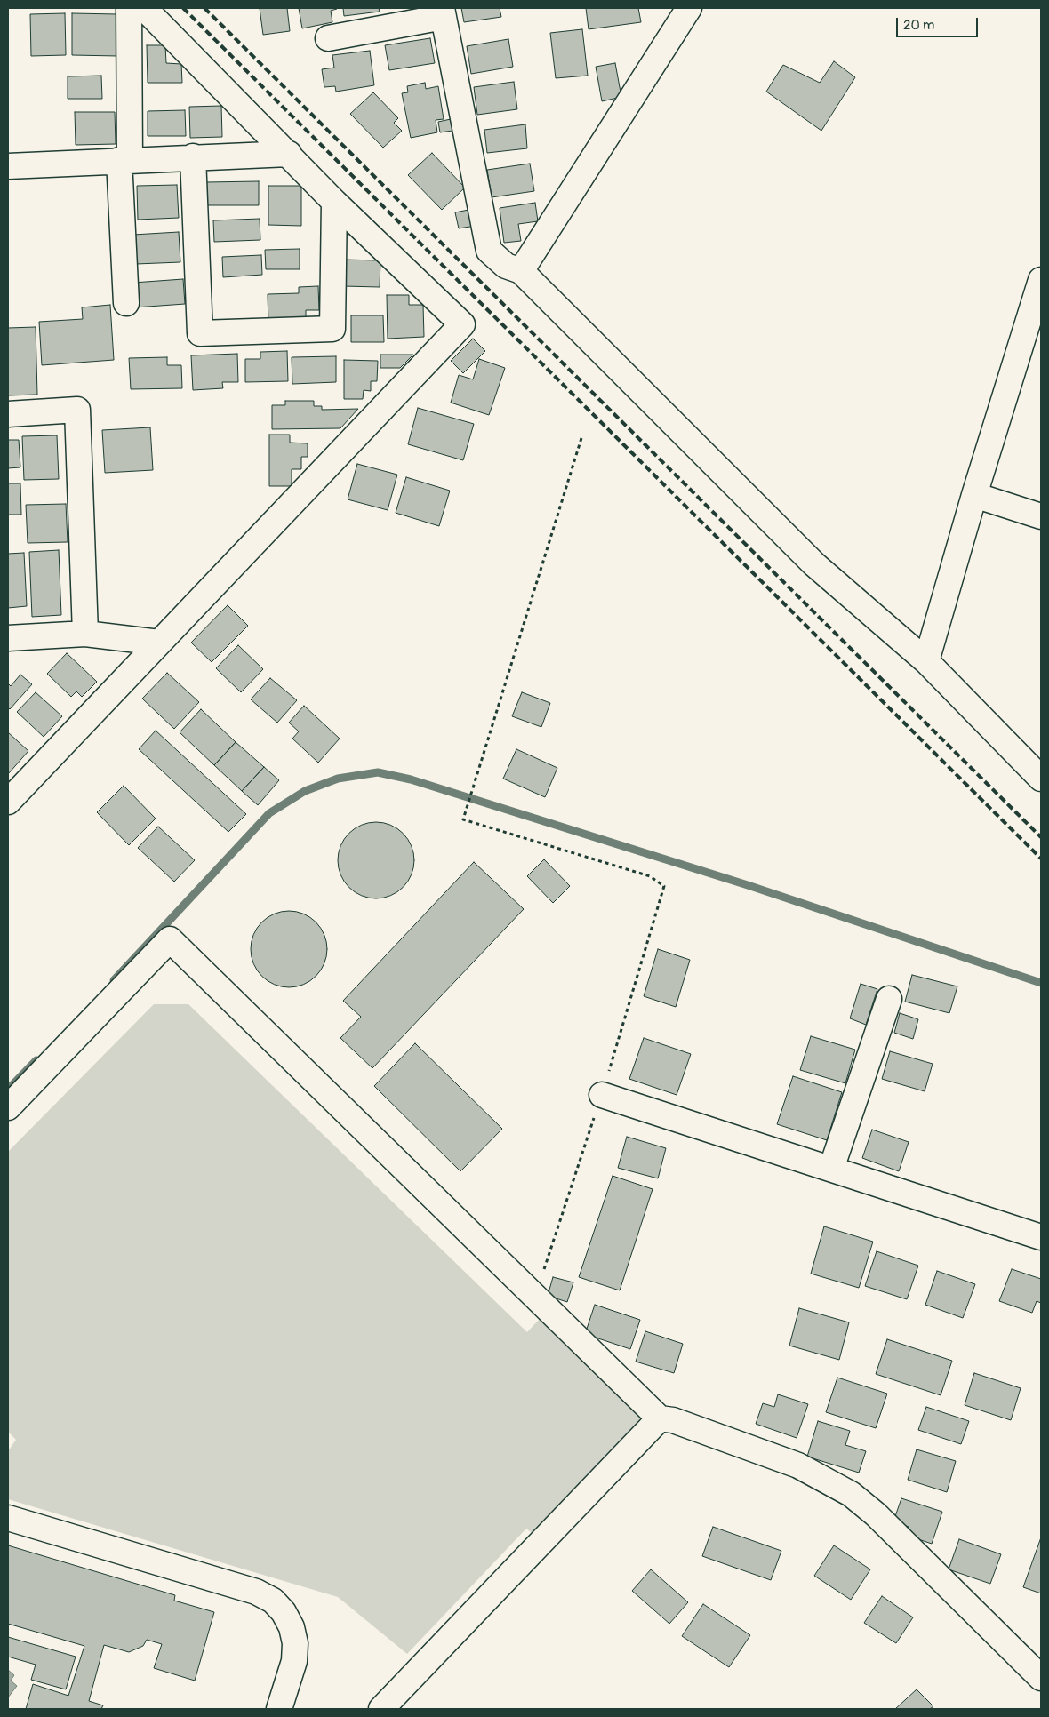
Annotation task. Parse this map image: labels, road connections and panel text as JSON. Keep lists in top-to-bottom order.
{
  "scale_bar": "20 m"
}
